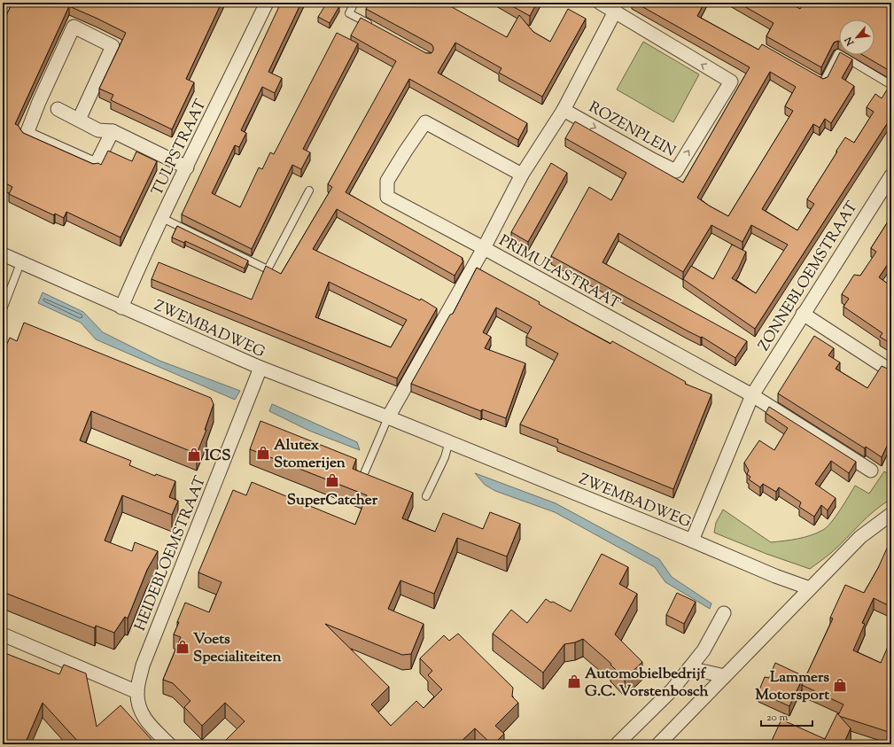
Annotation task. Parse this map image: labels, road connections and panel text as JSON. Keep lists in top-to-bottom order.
{
  "streets": {
    "street": [
      "ROZENPLEIN",
      "TULPSTRAAT",
      "PRIMULASTRAAT",
      "ZONNEBLOEMSTRAAT",
      "ZWEMBADWEG",
      "HEIDEBLOEMSTRAAT"
    ]
  },
  "crossings": [
    ["ROZENPLEIN", "PRIMULASTRAAT"],
    ["TULPSTRAAT", "ZWEMBADWEG"],
    ["PRIMULASTRAAT", "ZONNEBLOEMSTRAAT"],
    ["PRIMULASTRAAT", "ZWEMBADWEG"],
    ["ZONNEBLOEMSTRAAT", "ZWEMBADWEG"],
    ["ZWEMBADWEG", "HEIDEBLOEMSTRAAT"]
  ],
  "places": {
    "shop": [
      "Alutex Stomerijen",
      "ICS",
      "SuperCatcher",
      "Voets Specialiteiten",
      "Automobielbedrijf G.C. Vorstenbosch",
      "Lammers Motorsport"
    ]
  },
  "scale_bar": "20 m",
  "north": "bottom left"
}
